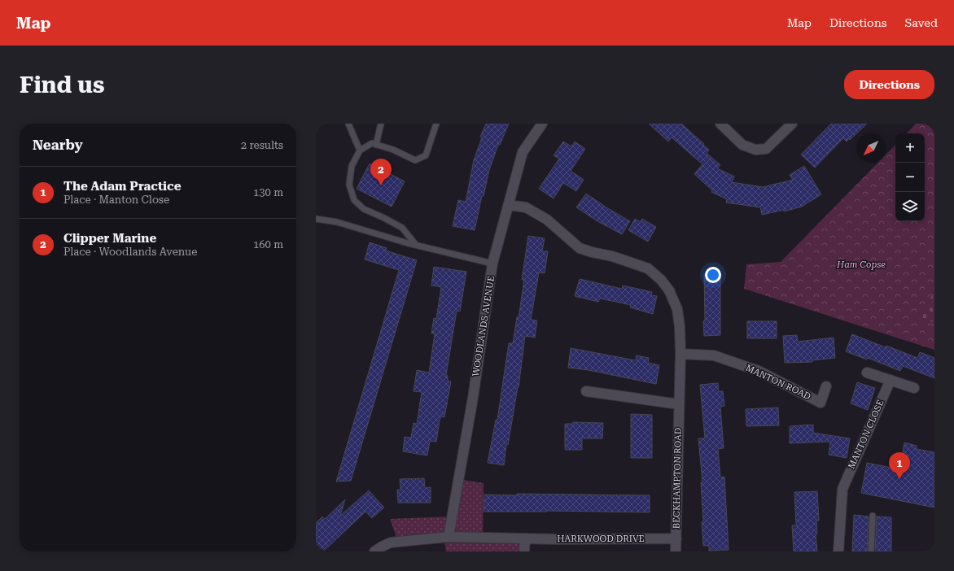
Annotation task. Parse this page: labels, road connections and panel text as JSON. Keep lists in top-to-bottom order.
{
  "streets": {
    "street": [
      "WOODLANDS AVENUE",
      "MANTON ROAD",
      "MANTON CLOSE",
      "BECKHAMPTON ROAD",
      "HARKWOOD DRIVE"
    ]
  },
  "crossings": [
    ["WOODLANDS AVENUE", "BECKHAMPTON ROAD"],
    ["WOODLANDS AVENUE", "HARKWOOD DRIVE"],
    ["MANTON ROAD", "BECKHAMPTON ROAD"],
    ["BECKHAMPTON ROAD", "HARKWOOD DRIVE"]
  ],
  "parks": ["Ham Copse"],
  "north": "bottom left",
  "page": {
    "header": "Map",
    "nav": ["Map", "Directions", "Saved"],
    "buttons": "Directions",
    "title": "Find us",
    "heading": ["Nearby", "2 results"],
    "map_buttons": ["+", "−"],
    "pins": ["2", "1"],
    "list": [
      {
        "mark": "1",
        "name": "The Adam Practice",
        "note": "Place · Manton Close",
        "value": "130 m"
      },
      {
        "mark": "2",
        "name": "Clipper Marine",
        "note": "Place · Woodlands Avenue",
        "value": "160 m"
      }
    ]
  }
}
